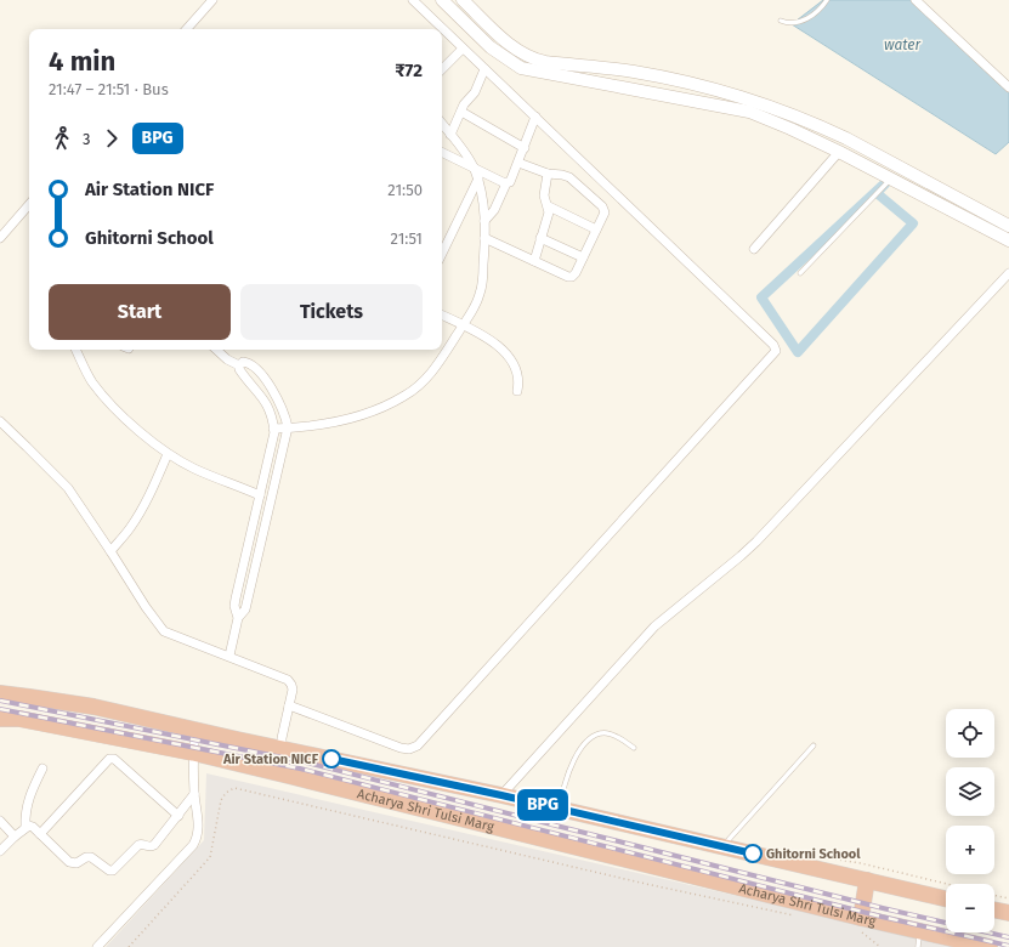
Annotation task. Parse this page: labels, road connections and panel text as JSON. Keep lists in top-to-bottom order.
{
  "streets": {
    "highway": ["Acharya Shri Tulsi Marg"]
  },
  "water": ["water"],
  "places": ["Air Station NICF", "Ghitorni School"],
  "lines": ["bus line BPG"],
  "page": {
    "on_map": "BPG",
    "heading": ["4 min", "21:47 – 21:51 · Bus", "₹72"],
    "legs": ["3", "BPG"],
    "list": [
      {
        "name": "Air Station NICF",
        "value": "21:50"
      },
      {
        "name": "Ghitorni School",
        "value": "21:51"
      }
    ],
    "buttons": ["Start", "Tickets"],
    "map_buttons": ["+", "−"]
  }
}
